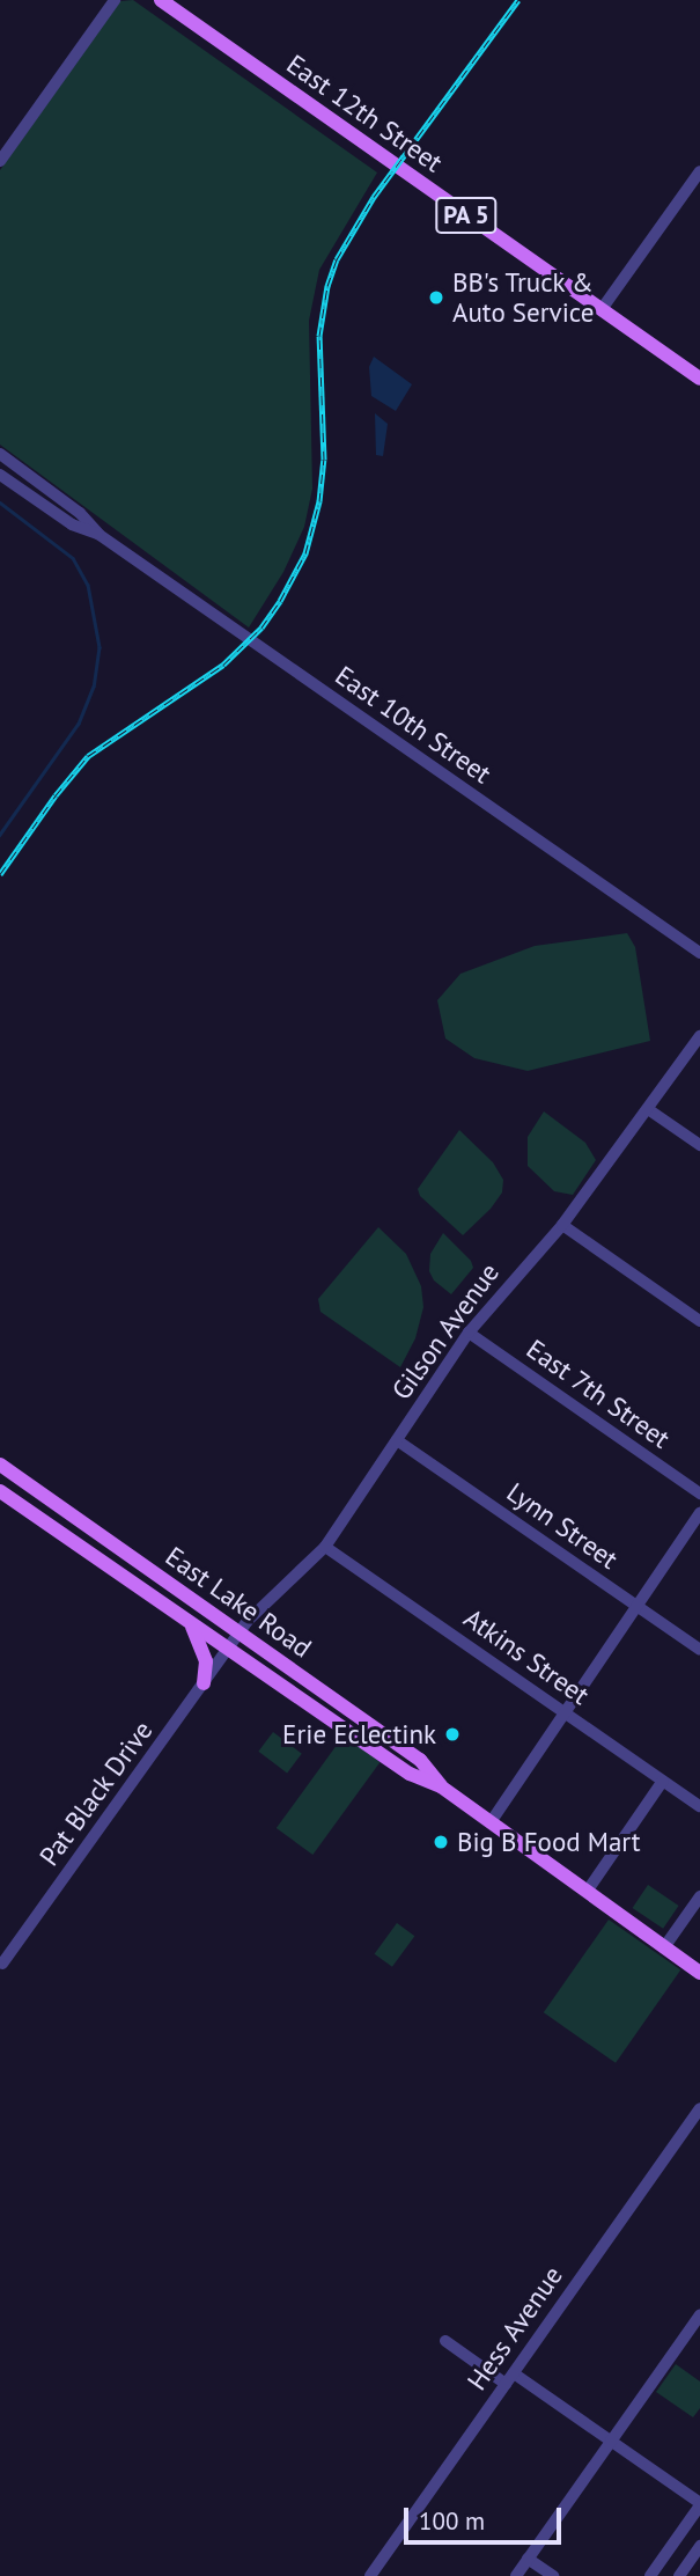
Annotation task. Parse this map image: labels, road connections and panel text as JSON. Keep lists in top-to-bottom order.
{
  "streets": {
    "main road": ["East 12th Street", "PA 5", "East Lake Road"],
    "street": [
      "East 10th Street",
      "Gilson Avenue",
      "East 7th Street",
      "Lynn Street",
      "Atkins Street",
      "Pat Black Drive",
      "Hess Avenue"
    ]
  },
  "crossings": [
    ["Gilson Avenue", "East 7th Street"],
    ["Gilson Avenue", "Lynn Street"],
    ["Gilson Avenue", "East Lake Road"],
    ["Gilson Avenue", "Atkins Street"],
    ["Gilson Avenue", "Pat Black Drive"],
    ["East Lake Road", "Pat Black Drive"]
  ],
  "places": ["BB's Truck & Auto Service", "Erie Eclectink", "Big B Food Mart"],
  "scale_bar": "100 m"
}
